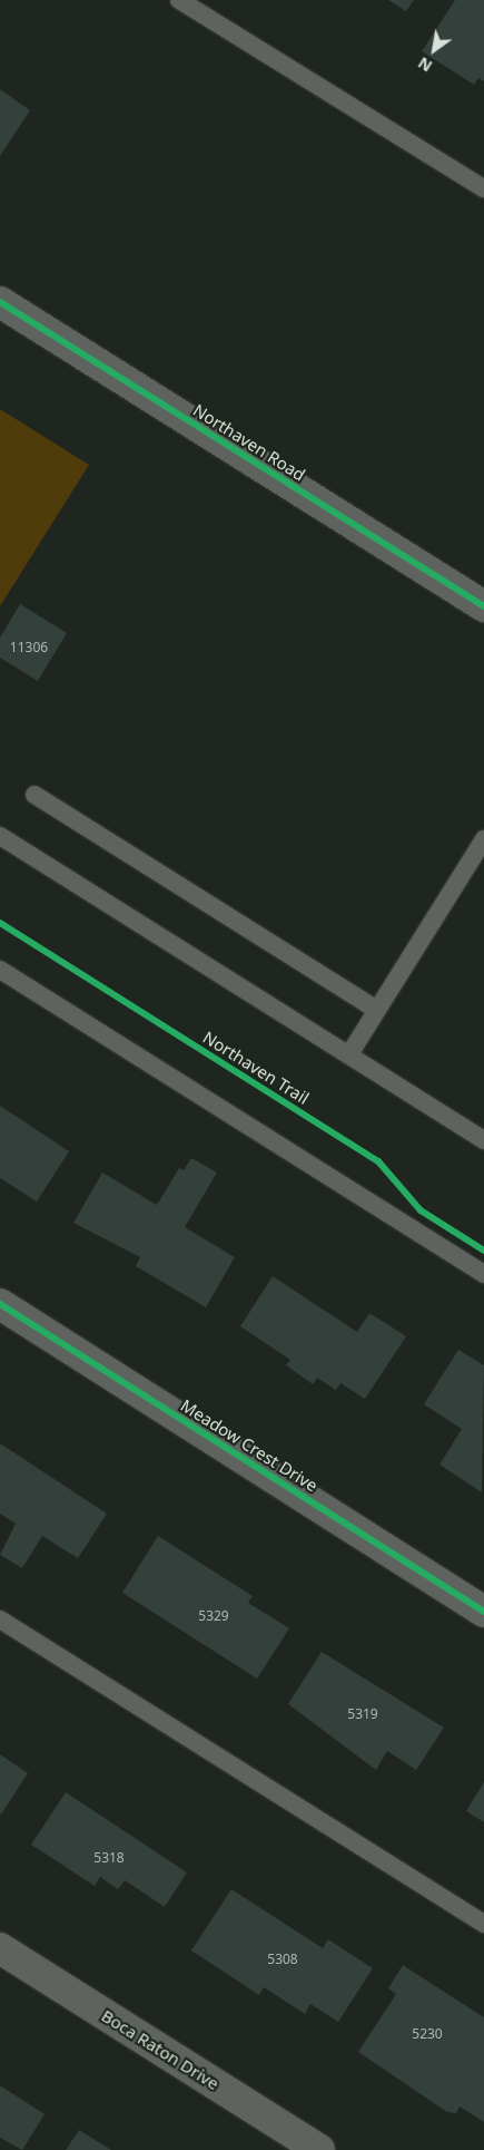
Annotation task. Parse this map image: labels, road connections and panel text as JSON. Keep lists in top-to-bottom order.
{
  "streets": {
    "street": ["Northaven Road", "Meadow Crest Drive", "Boca Raton Drive"],
    "cycle path": ["Northaven Trail"]
  },
  "house_numbers": [
    "11306",
    "5329",
    "5319",
    "5318",
    "5308",
    "5230"
  ],
  "north": "bottom left"
}
